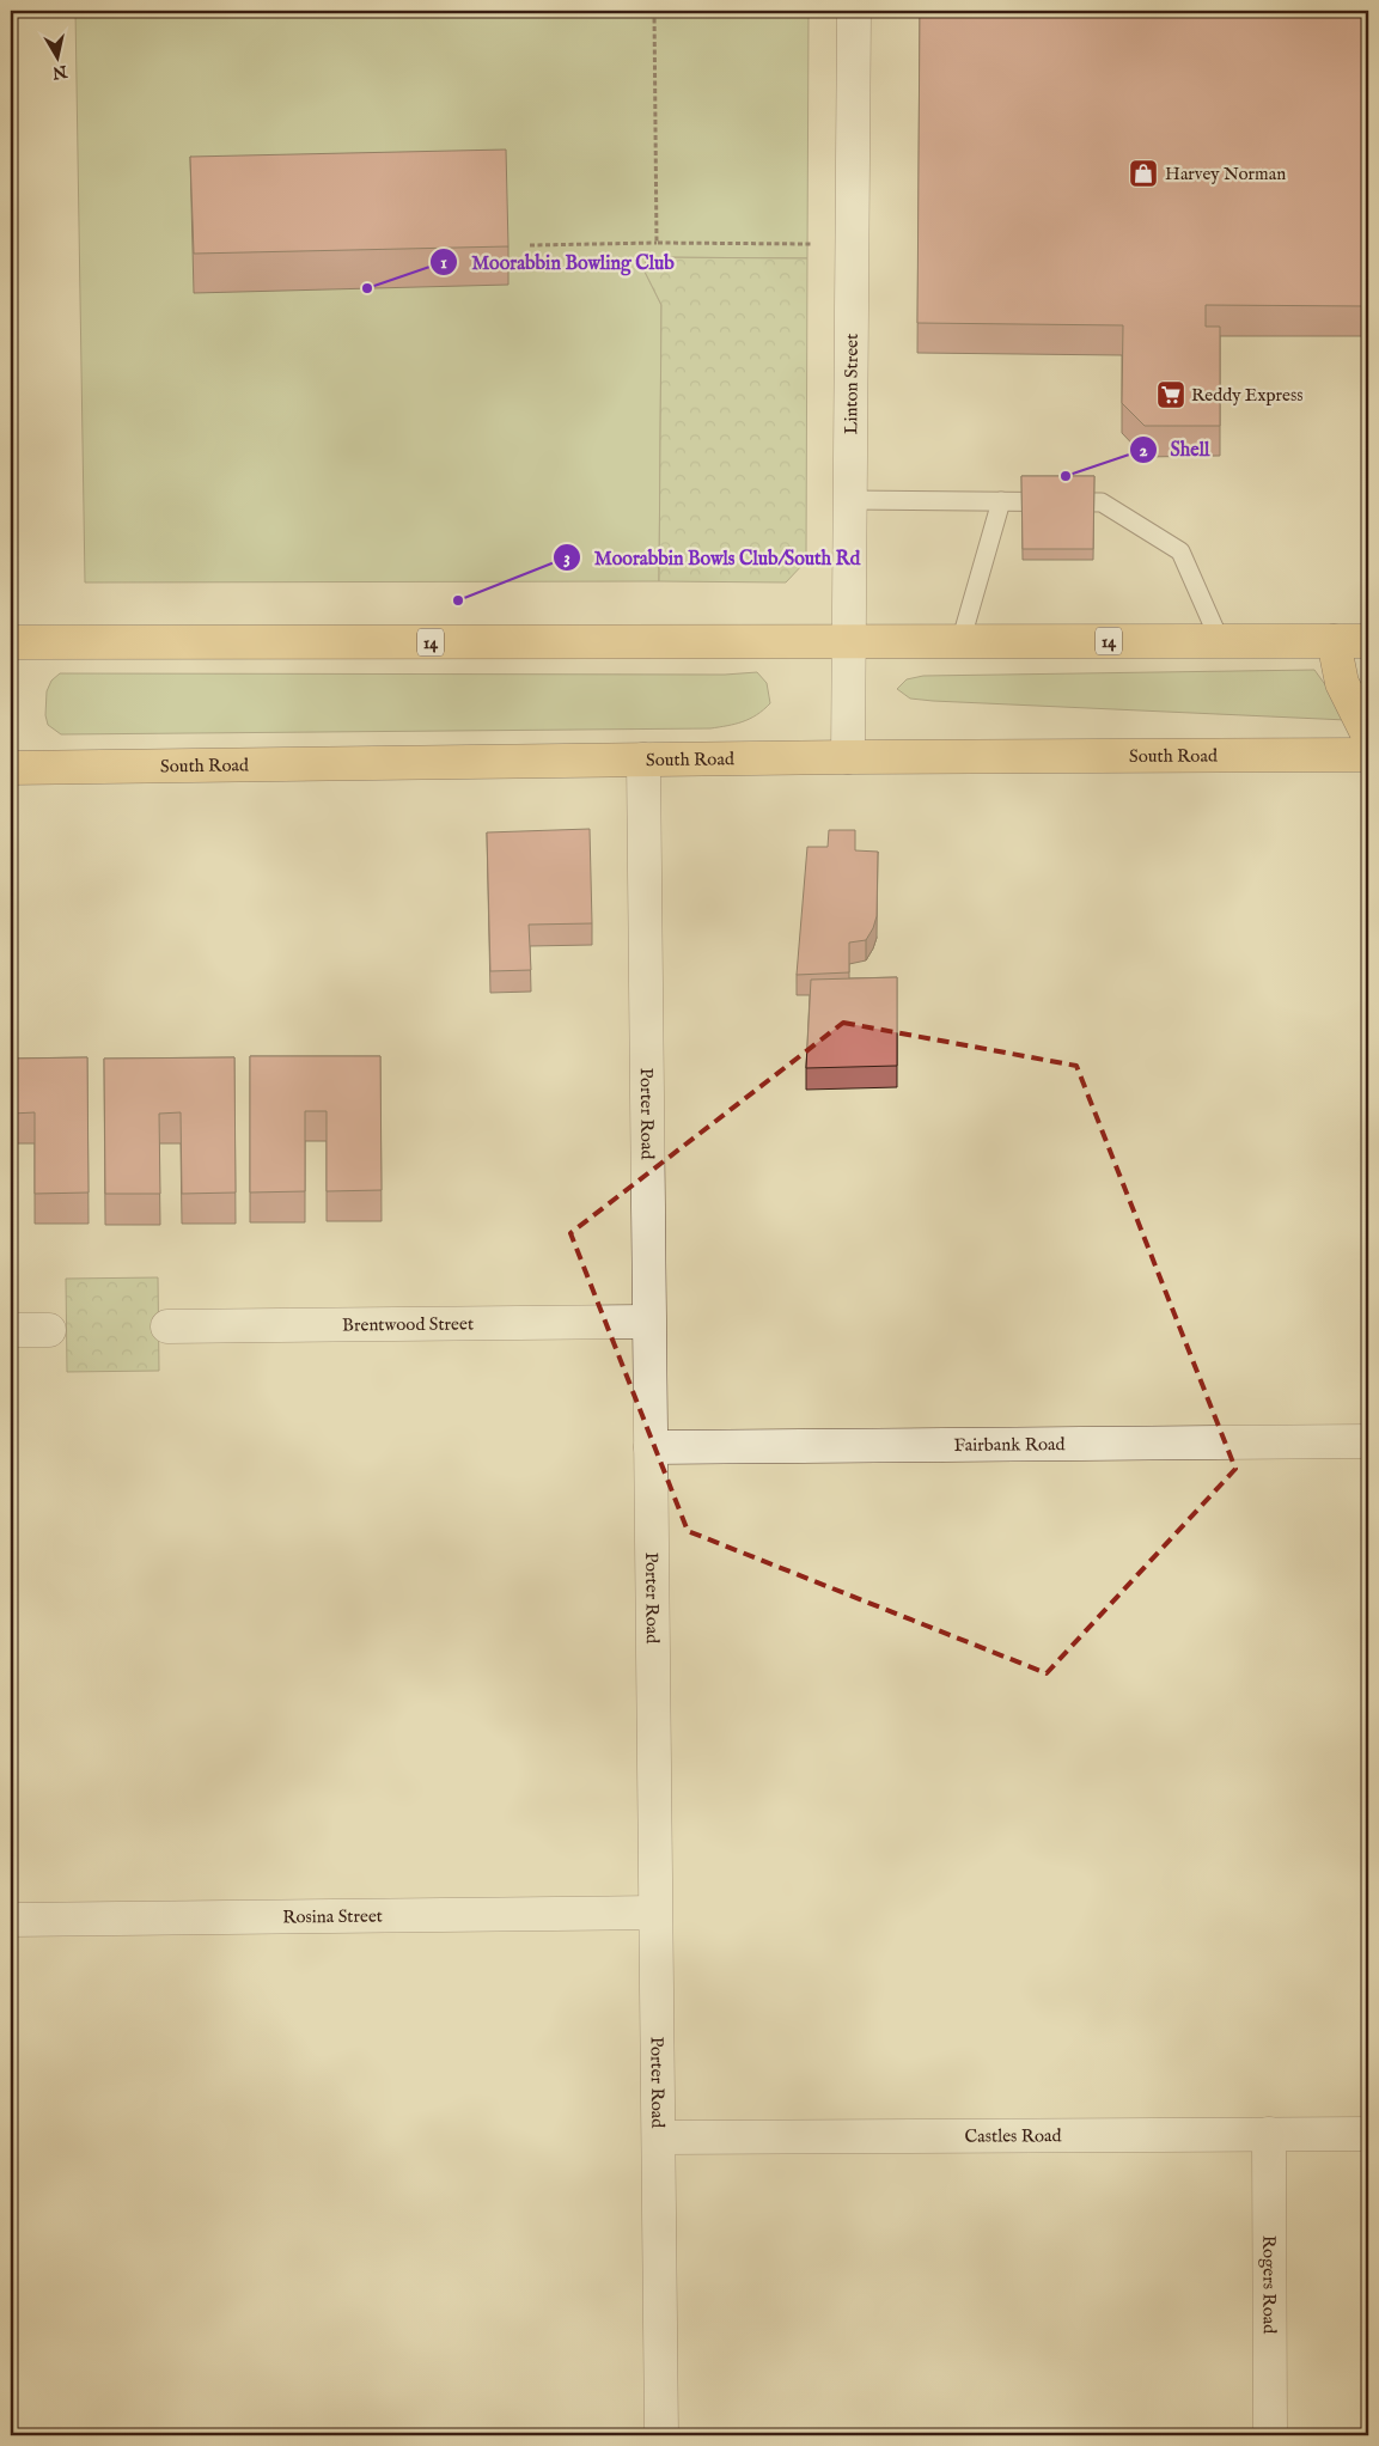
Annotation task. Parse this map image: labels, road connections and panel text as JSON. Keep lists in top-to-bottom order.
{
  "streets": {
    "highway": ["14", "South Road"],
    "street": [
      "Linton Street",
      "Porter Road",
      "Brentwood Street",
      "Fairbank Road",
      "Rosina Street",
      "Castles Road",
      "Rogers Road"
    ]
  },
  "crossings": [
    ["Linton Street", "14"],
    ["Linton Street", "South Road"],
    ["South Road", "Porter Road"],
    ["Porter Road", "Brentwood Street"],
    ["Porter Road", "Fairbank Road"],
    ["Porter Road", "Rosina Street"],
    ["Porter Road", "Castles Road"],
    ["Castles Road", "Rogers Road"]
  ],
  "places": {
    "shop": ["Harvey Norman"],
    "other": ["Moorabbin Bowling Club", "Shell", "Moorabbin Bowls Club/South Rd"],
    "supermarket": ["Reddy Express"]
  },
  "north": "bottom"
}
